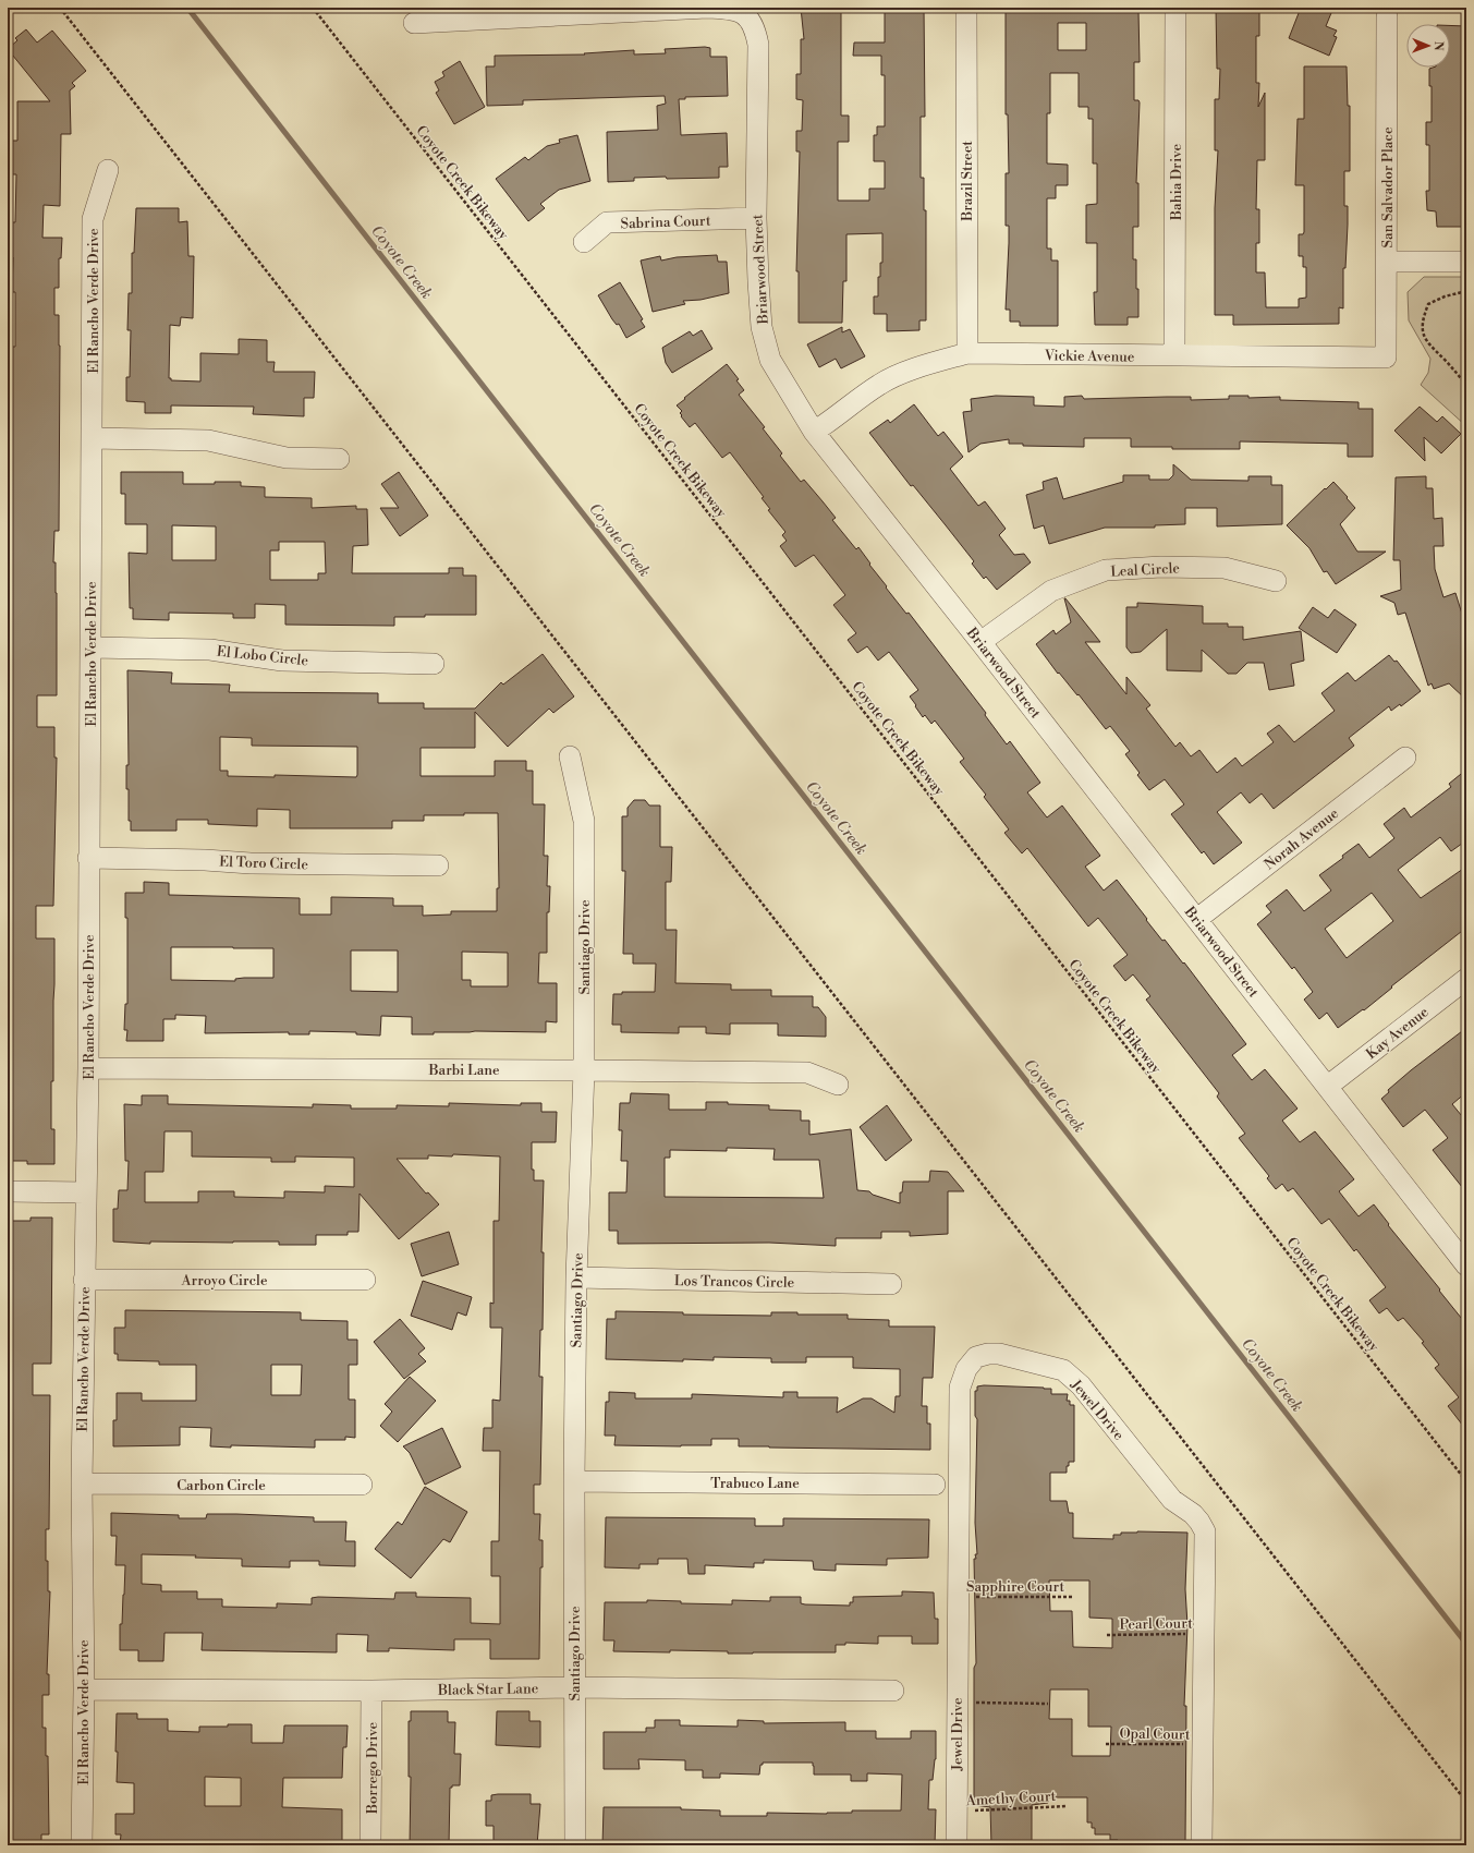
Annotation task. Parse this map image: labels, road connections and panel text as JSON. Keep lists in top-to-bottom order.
{
  "streets": {
    "street": [
      "Brazil Street",
      "Bahia Drive",
      "San Salvador Place",
      "Sabrina Court",
      "Briarwood Street",
      "El Rancho Verde Drive",
      "Vickie Avenue",
      "Leal Circle",
      "El Lobo Circle",
      "Norah Avenue",
      "El Toro Circle",
      "Santiago Drive",
      "Kay Avenue",
      "Barbi Lane",
      "Arroyo Circle",
      "Los Trancos Circle",
      "Jewel Drive",
      "Trabuco Lane",
      "Carbon Circle",
      "Black Star Lane",
      "Borrego Drive"
    ],
    "path": [
      "Coyote Creek Bikeway",
      "Sapphire Court",
      "Pearl Court",
      "Opal Court",
      "Amethy Court"
    ]
  },
  "crossings": [
    ["Brazil Street", "Vickie Avenue"],
    ["Bahia Drive", "Vickie Avenue"],
    ["San Salvador Place", "Vickie Avenue"],
    ["Sabrina Court", "Briarwood Street"],
    ["Briarwood Street", "Vickie Avenue"],
    ["Briarwood Street", "Leal Circle"],
    ["Briarwood Street", "Norah Avenue"],
    ["Briarwood Street", "Kay Avenue"],
    ["El Rancho Verde Drive", "El Lobo Circle"],
    ["El Rancho Verde Drive", "El Toro Circle"],
    ["El Rancho Verde Drive", "Barbi Lane"],
    ["El Rancho Verde Drive", "Arroyo Circle"],
    ["El Rancho Verde Drive", "Carbon Circle"],
    ["El Rancho Verde Drive", "Black Star Lane"],
    ["Santiago Drive", "Barbi Lane"],
    ["Santiago Drive", "Los Trancos Circle"],
    ["Santiago Drive", "Trabuco Lane"],
    ["Santiago Drive", "Black Star Lane"],
    ["Jewel Drive", "Sapphire Court"],
    ["Jewel Drive", "Pearl Court"],
    ["Jewel Drive", "Opal Court"],
    ["Jewel Drive", "Amethy Court"],
    ["Black Star Lane", "Borrego Drive"]
  ],
  "water": ["Coyote Creek"],
  "north": "right"
}
